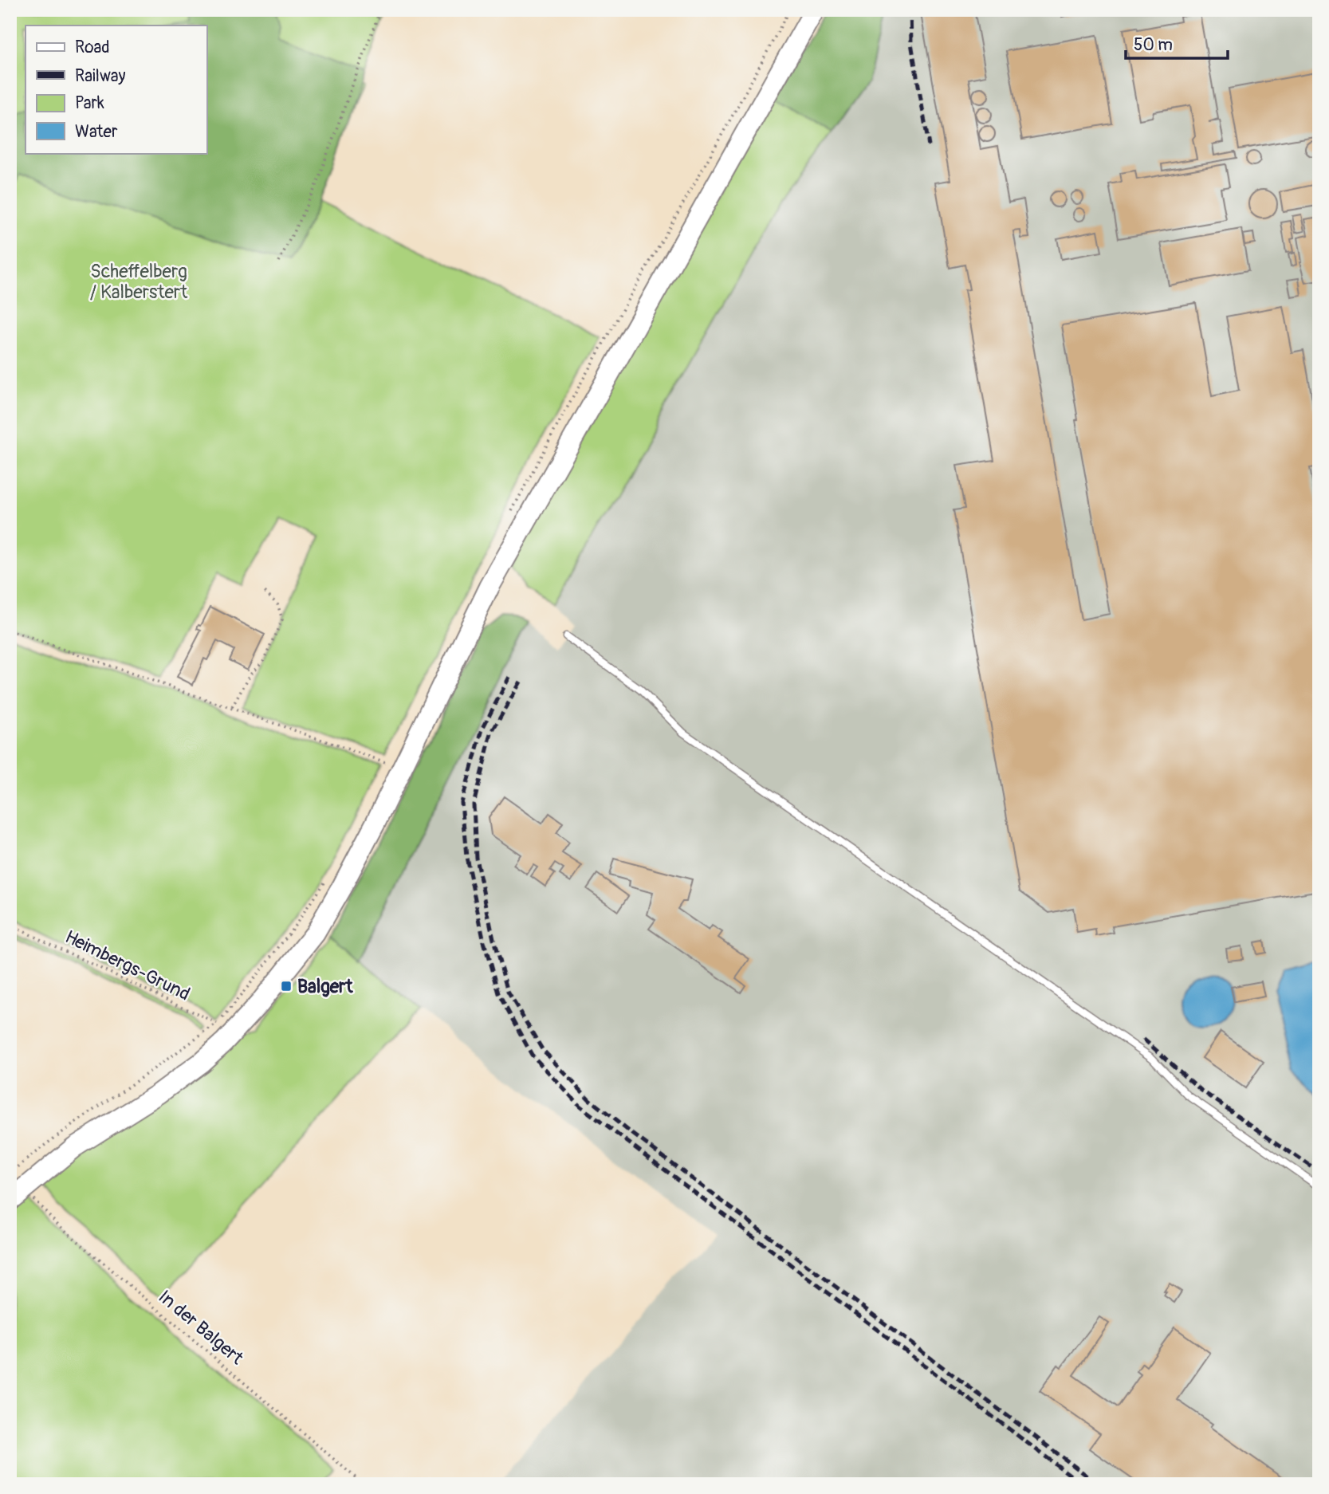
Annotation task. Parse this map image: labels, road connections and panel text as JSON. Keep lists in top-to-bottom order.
{
  "streets": {
    "path": ["Heimbergs-Grund", "In der Balgert"]
  },
  "parks": ["Scheffelberg / Kalberstert"],
  "places": {
    "transit": ["Balgert"]
  },
  "legend": [
    "Road",
    "Railway",
    "Park",
    "Water"
  ],
  "scale_bar": "50 m"
}
